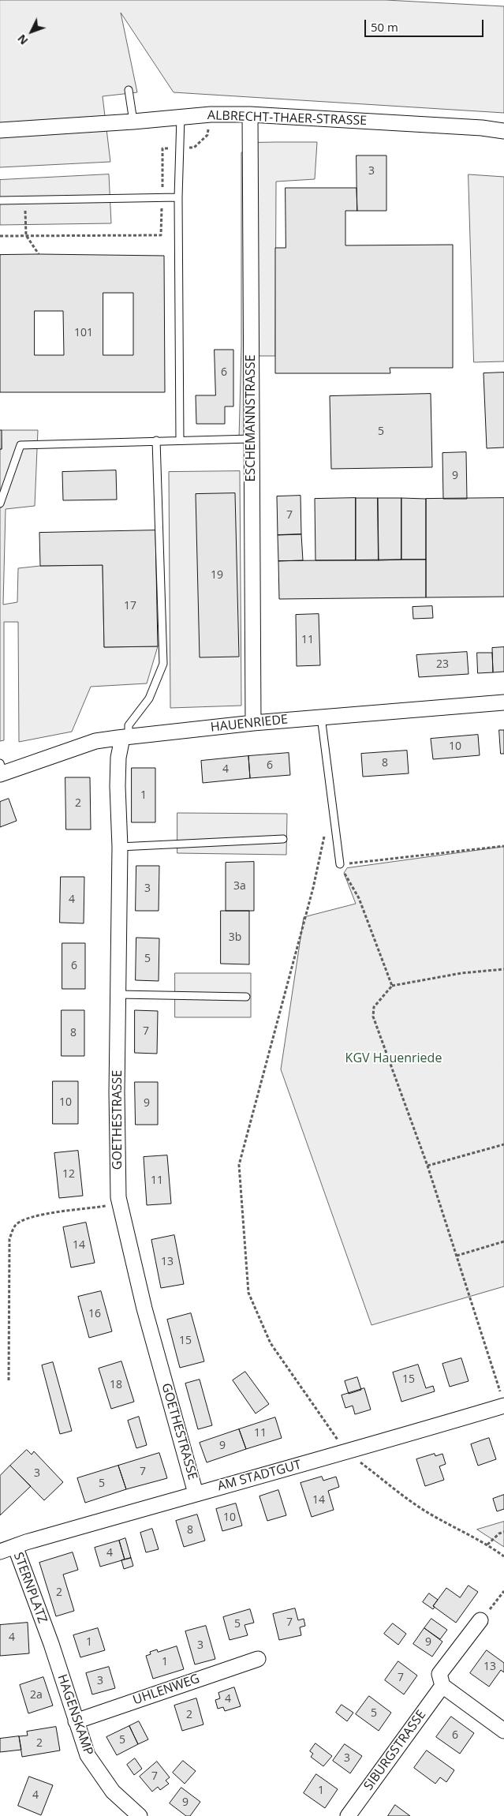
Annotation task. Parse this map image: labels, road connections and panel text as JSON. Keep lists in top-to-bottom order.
{
  "streets": {
    "street": [
      "ALBRECHT-THAER-STRASSE",
      "ESCHEMANNSTRASSE",
      "HAUENRIEDE",
      "GOETHESTRASSE",
      "AM STADTGUT",
      "STERNPLATZ",
      "UHLENWEG",
      "HAGENSKAMP",
      "SIBURGSTRASSE"
    ]
  },
  "crossings": [
    ["ALBRECHT-THAER-STRASSE", "ESCHEMANNSTRASSE"],
    ["ESCHEMANNSTRASSE", "HAUENRIEDE"],
    ["HAUENRIEDE", "GOETHESTRASSE"],
    ["GOETHESTRASSE", "AM STADTGUT"],
    ["AM STADTGUT", "STERNPLATZ"],
    ["STERNPLATZ", "HAGENSKAMP"],
    ["UHLENWEG", "HAGENSKAMP"]
  ],
  "parks": ["KGV Hauenriede"],
  "house_numbers": [
    "3",
    "101",
    "6",
    "5",
    "9",
    "7",
    "19",
    "17",
    "11",
    "23",
    "10",
    "8",
    "6",
    "4",
    "1",
    "2",
    "3a",
    "3",
    "4",
    "3b",
    "5",
    "6",
    "7",
    "8",
    "10",
    "9",
    "12",
    "11",
    "14",
    "13",
    "16",
    "15",
    "15",
    "18",
    "11",
    "9",
    "7",
    "3",
    "5",
    "14",
    "10",
    "8",
    "4",
    "2",
    "7",
    "5",
    "4",
    "1",
    "9",
    "3",
    "1",
    "13",
    "7",
    "3",
    "2a",
    "4",
    "5",
    "2",
    "6",
    "5",
    "2",
    "3",
    "7",
    "1",
    "4",
    "9"
  ],
  "scale_bar": "50 m",
  "north": "bottom left"
}
